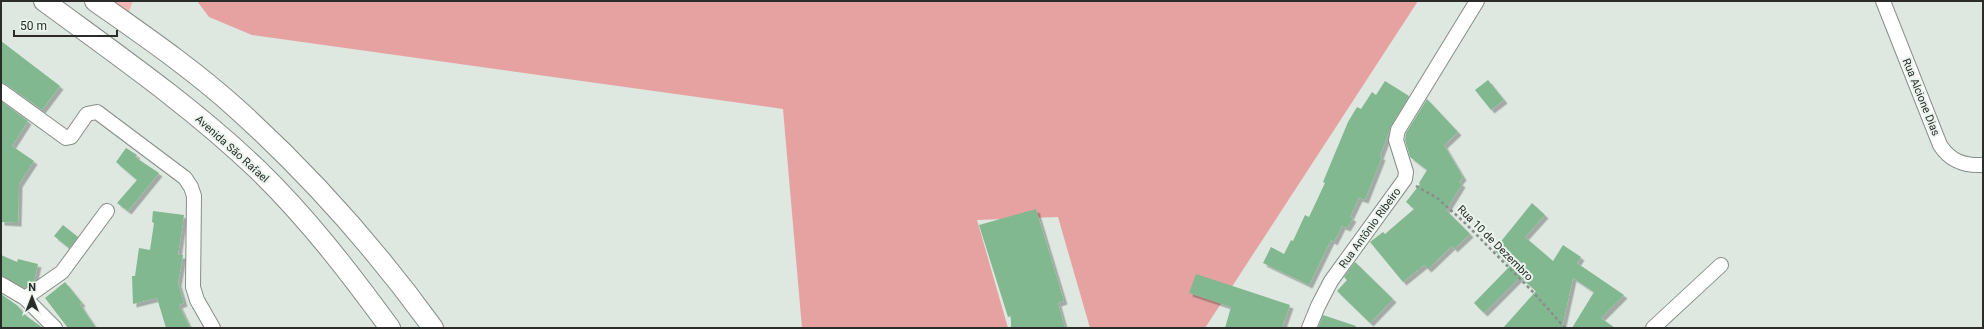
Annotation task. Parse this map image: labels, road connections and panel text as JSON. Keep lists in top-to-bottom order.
{
  "streets": {
    "main road": ["Avenida São Rafael"],
    "street": ["Rua Alcione Dias", "Rua Antônio Ribeiro"],
    "path": ["Rua 10 de Dezembro"]
  },
  "crossings": [
    ["Rua Antônio Ribeiro", "Rua 10 de Dezembro"]
  ],
  "scale_bar": "50 m",
  "north": "top"
}
